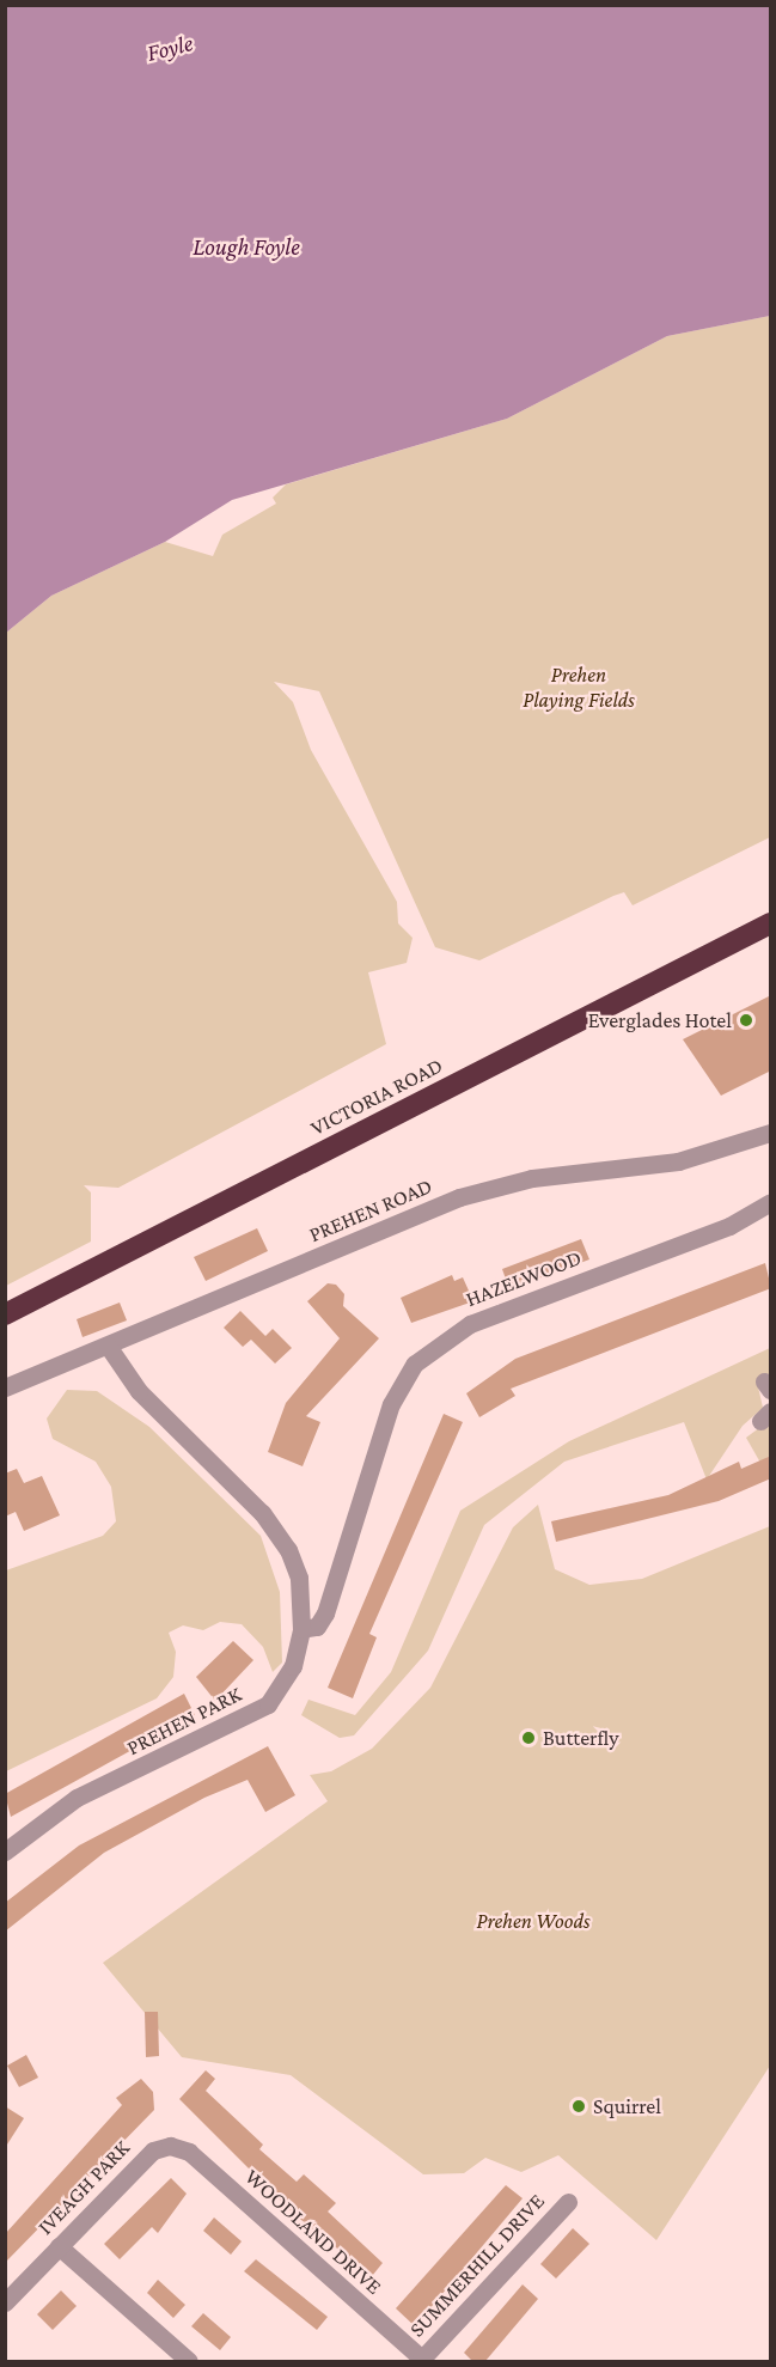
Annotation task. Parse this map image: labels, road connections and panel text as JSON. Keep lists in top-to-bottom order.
{
  "streets": {
    "highway": ["VICTORIA ROAD"],
    "street": [
      "PREHEN ROAD",
      "HAZELWOOD",
      "PREHEN PARK",
      "IVEAGH PARK",
      "WOODLAND DRIVE",
      "SUMMERHILL DRIVE"
    ]
  },
  "crossings": [
    ["PREHEN ROAD", "PREHEN PARK"],
    ["HAZELWOOD", "PREHEN PARK"],
    ["IVEAGH PARK", "WOODLAND DRIVE"],
    ["WOODLAND DRIVE", "SUMMERHILL DRIVE"]
  ],
  "water": ["Foyle", "Lough Foyle"],
  "parks": ["Prehen Playing Fields", "Prehen Woods"],
  "places": ["Everglades Hotel", "Butterfly", "Squirrel"]
}
